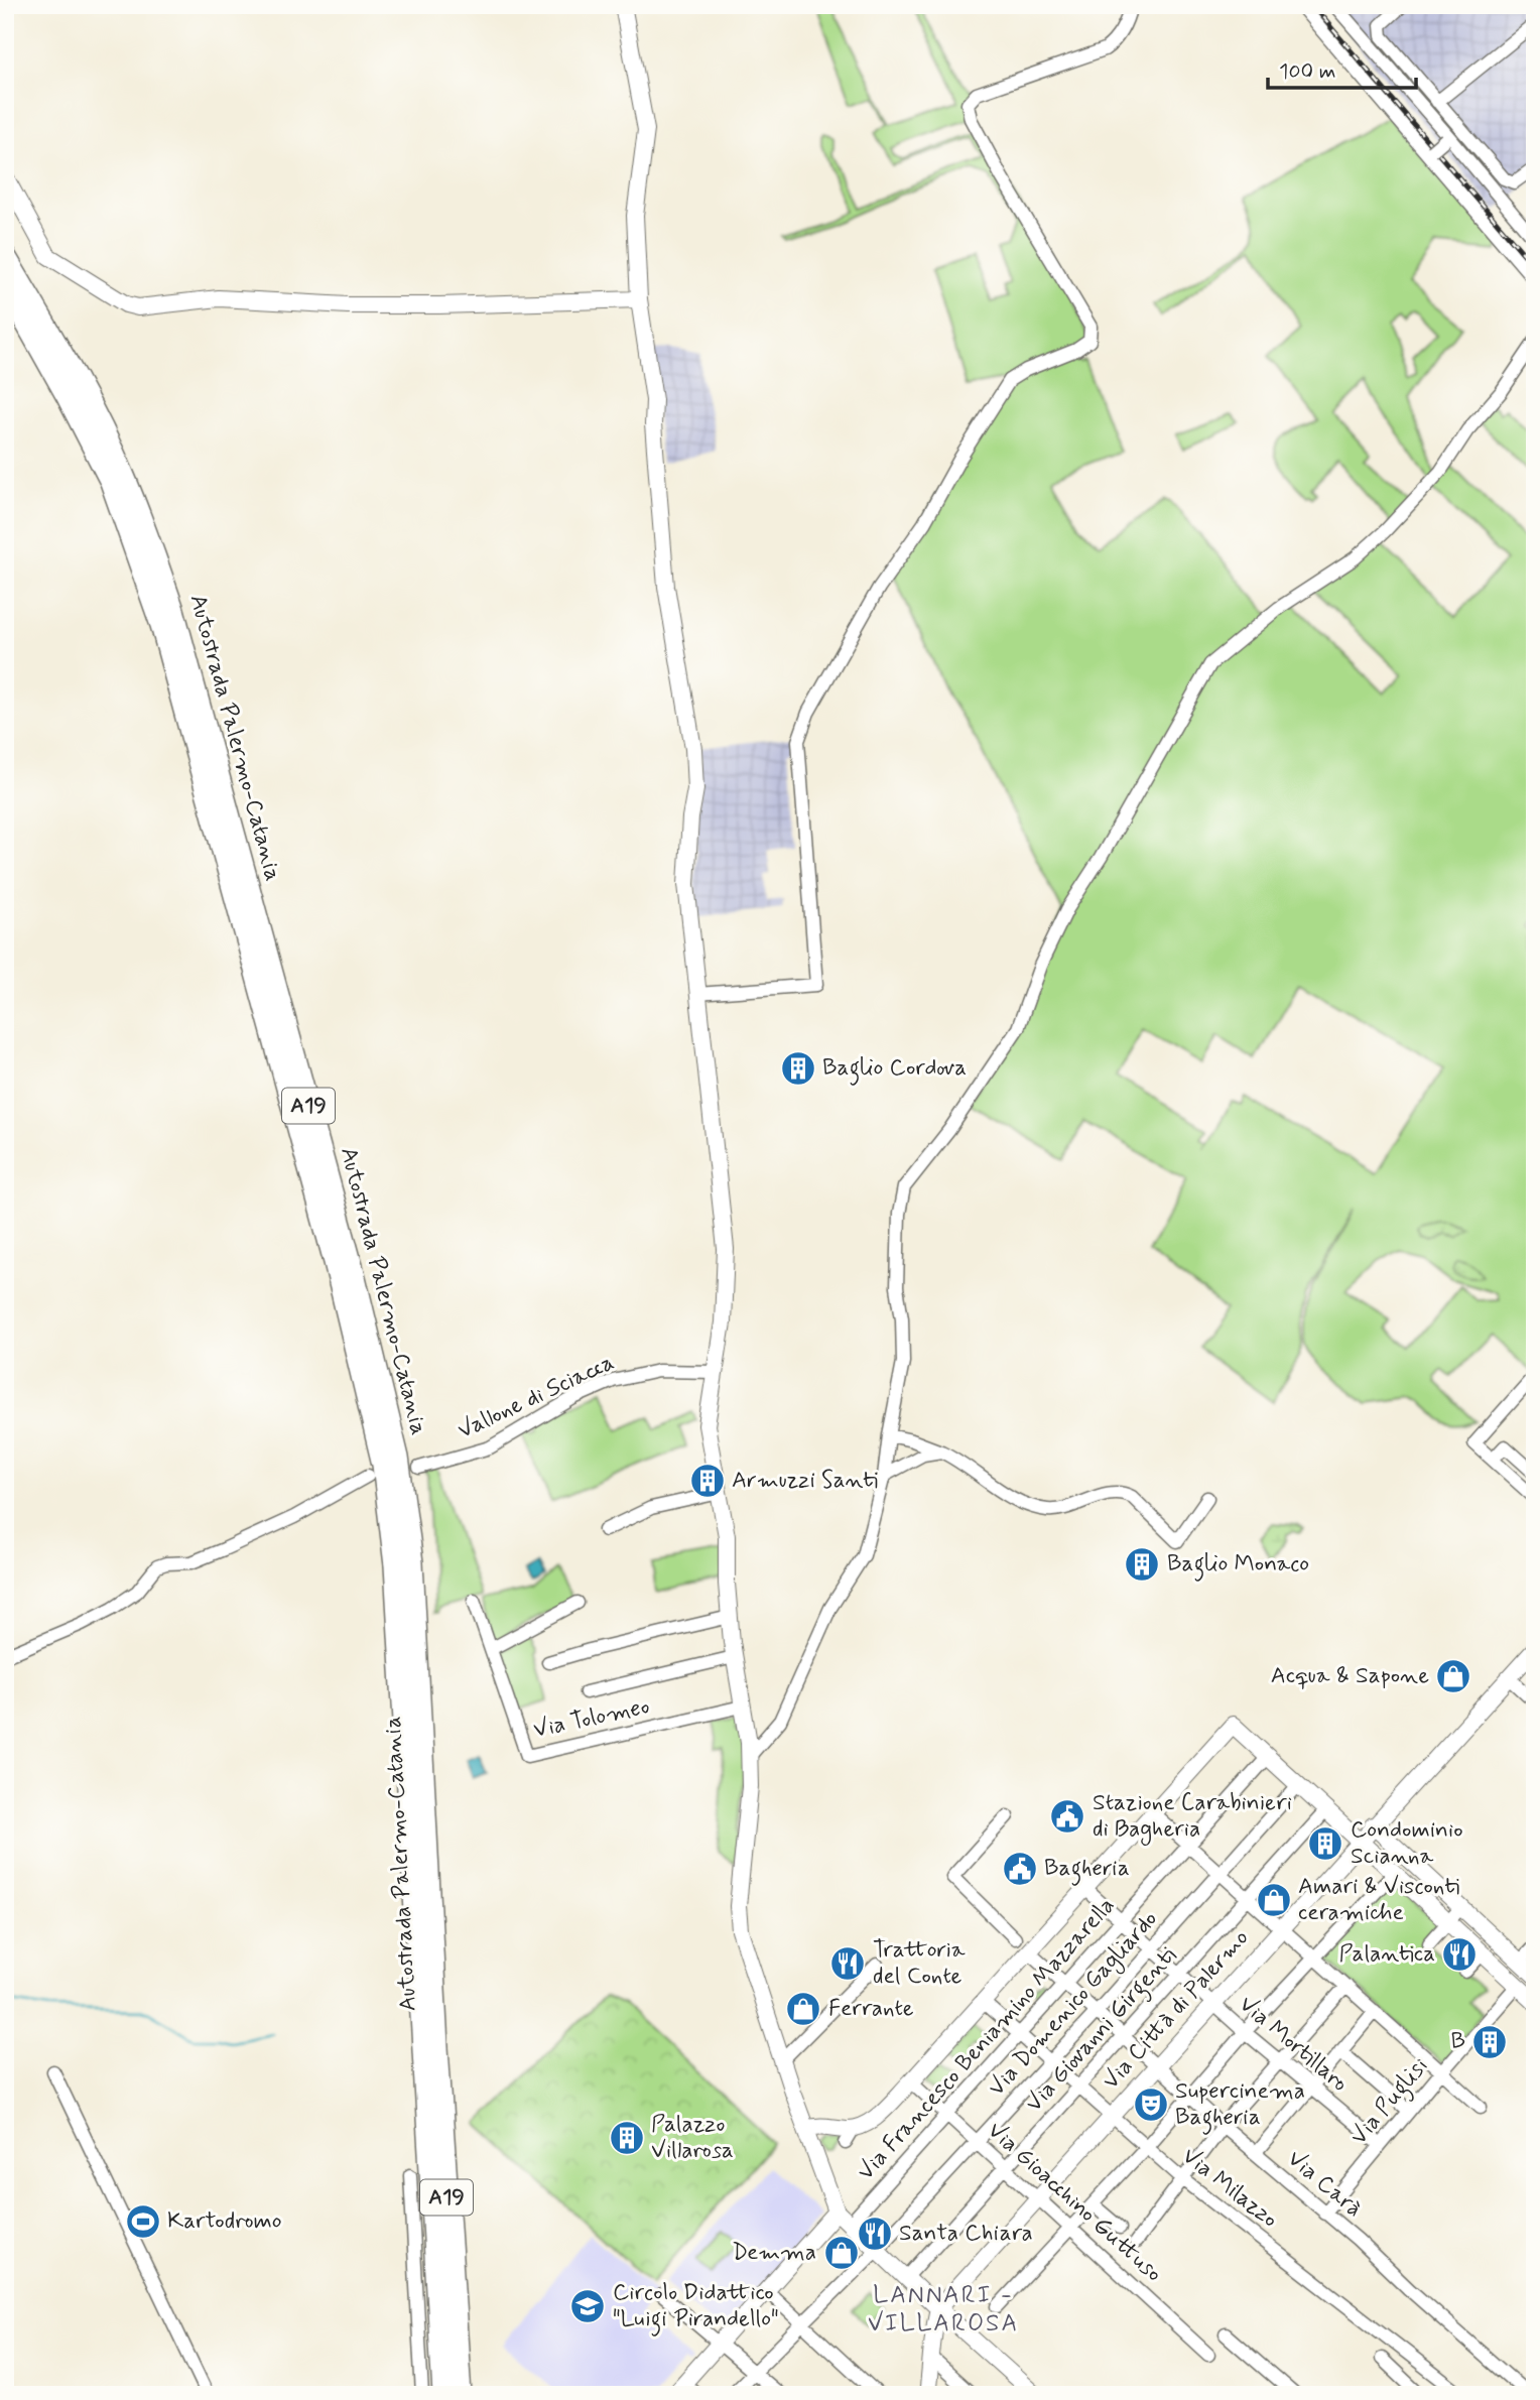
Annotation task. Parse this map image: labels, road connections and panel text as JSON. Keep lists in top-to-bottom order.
{
  "streets": {
    "highway": ["Autostrada Palermo-Catania", "A19"],
    "street": [
      "Vallone di Sciacca",
      "Via Tolomeo",
      "Via Domenico Gagliardo",
      "Via Città di Palermo",
      "Via Giovanni Girgenti",
      "Via Francesco Beniamino Mazzarella",
      "Via Mortillaro",
      "Via Puglisi",
      "Via Carà",
      "Via Milazzo",
      "Via Gioacchino Guttuso"
    ]
  },
  "crossings": [
    ["Via Domenico Gagliardo", "Via Mortillaro"],
    ["Via Domenico Gagliardo", "Via Carà"],
    ["Via Domenico Gagliardo", "Via Milazzo"],
    ["Via Domenico Gagliardo", "Via Gioacchino Guttuso"],
    ["Via Città di Palermo", "Via Mortillaro"],
    ["Via Città di Palermo", "Via Carà"],
    ["Via Città di Palermo", "Via Milazzo"],
    ["Via Città di Palermo", "Via Gioacchino Guttuso"],
    ["Via Giovanni Girgenti", "Via Mortillaro"],
    ["Via Giovanni Girgenti", "Via Carà"],
    ["Via Giovanni Girgenti", "Via Milazzo"],
    ["Via Giovanni Girgenti", "Via Gioacchino Guttuso"],
    ["Via Francesco Beniamino Mazzarella", "Via Mortillaro"],
    ["Via Francesco Beniamino Mazzarella", "Via Carà"],
    ["Via Francesco Beniamino Mazzarella", "Via Milazzo"],
    ["Via Francesco Beniamino Mazzarella", "Via Gioacchino Guttuso"],
    ["Via Mortillaro", "Via Puglisi"],
    ["Via Puglisi", "Via Carà"]
  ],
  "districts": ["LANNARI - VILLAROSA"],
  "places": {
    "building": [
      "Baglio Cordova",
      "Armuzzi Santi",
      "Baglio Monaco",
      "Condominio Scianna",
      "B",
      "Palazzo Villarosa"
    ],
    "shop": [
      "Acqua & Sapone",
      "Amari & Visconti ceramiche",
      "Ferrante",
      "Demma"
    ],
    "public building": ["Stazione Carabinieri di Bagheria", "Bagheria"],
    "restaurant": ["Palantica", "Trattoria del Conte", "Santa Chiara"],
    "theatre": ["Supercinema Bagheria"],
    "sports": ["Kartodromo"],
    "school or university": ["Circolo Didattico \"Luigi Pirandello\""]
  },
  "scale_bar": "100 m"
}
